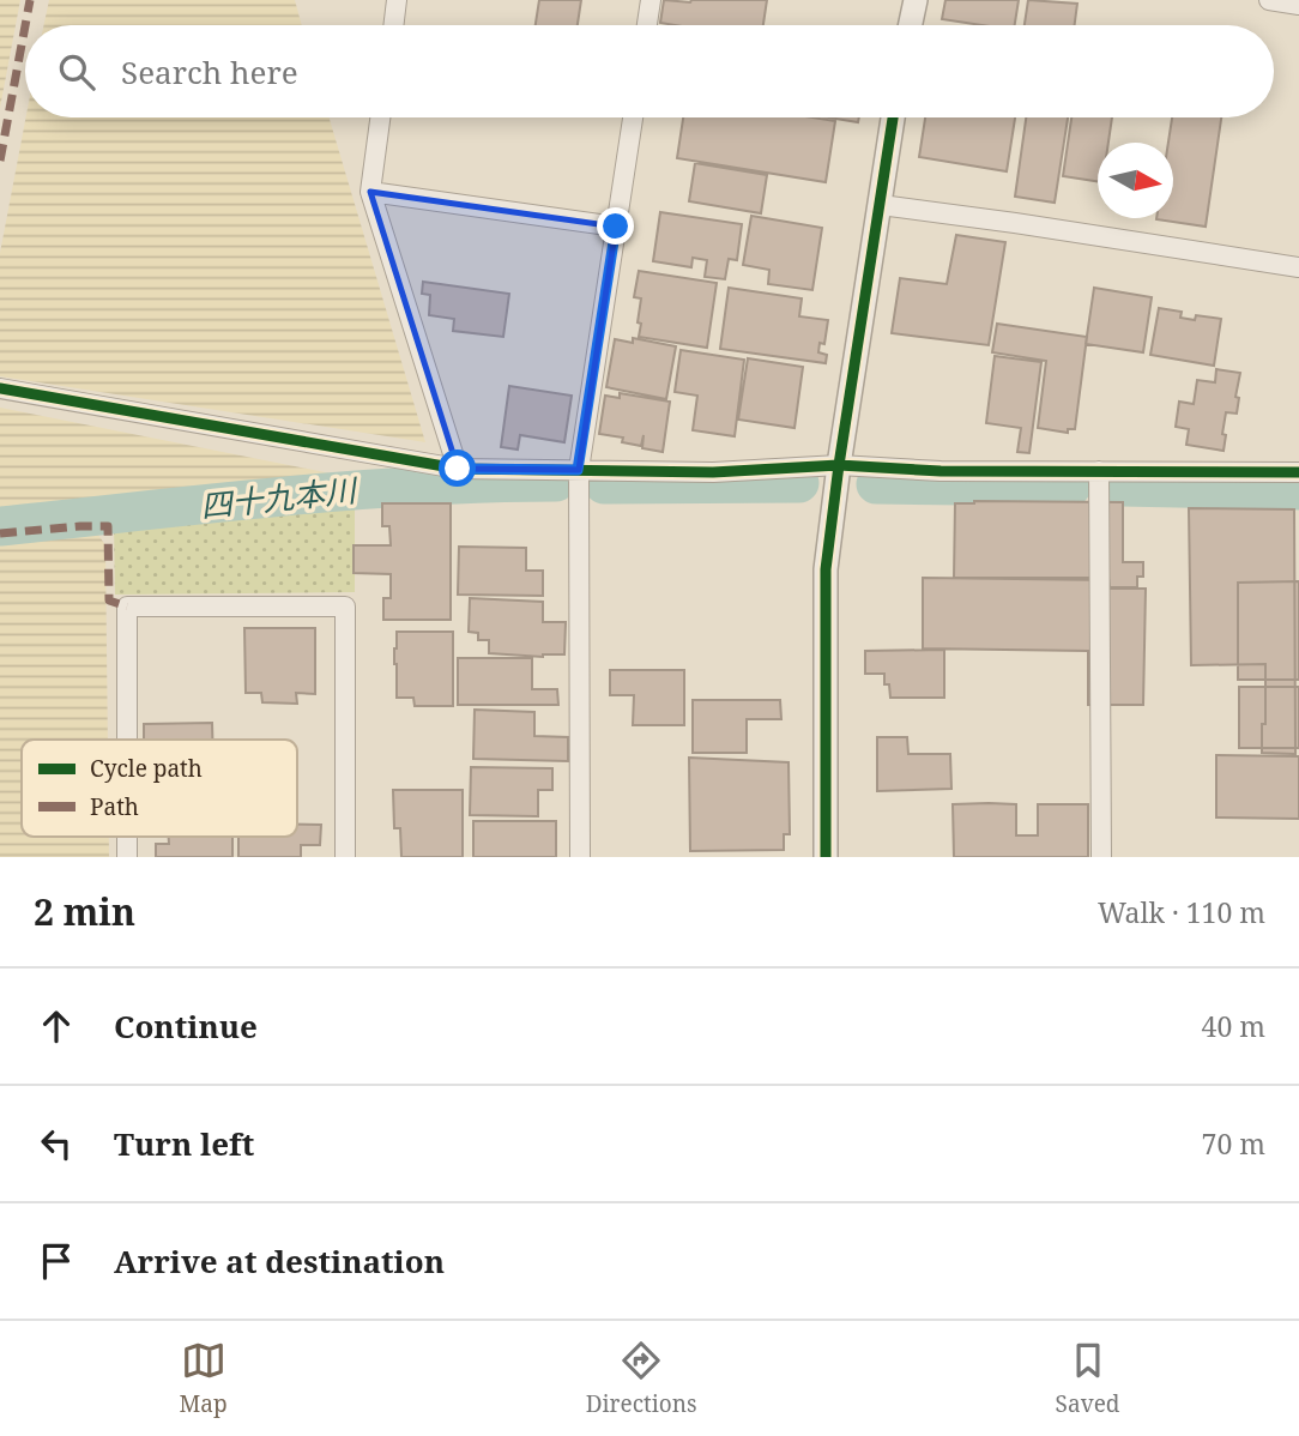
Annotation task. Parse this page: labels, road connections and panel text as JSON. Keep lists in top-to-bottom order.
{
  "water": ["四十九本川"],
  "legend": ["Cycle path", "Path"],
  "north": "right",
  "page": {
    "search": "Search here",
    "heading": ["2 min", "Walk · 110 m"],
    "list": [
      ["Continue", "40 m"],
      ["Turn left", "70 m"],
      "Arrive at destination"
    ],
    "nav": ["Map", "Directions", "Saved"]
  }
}
